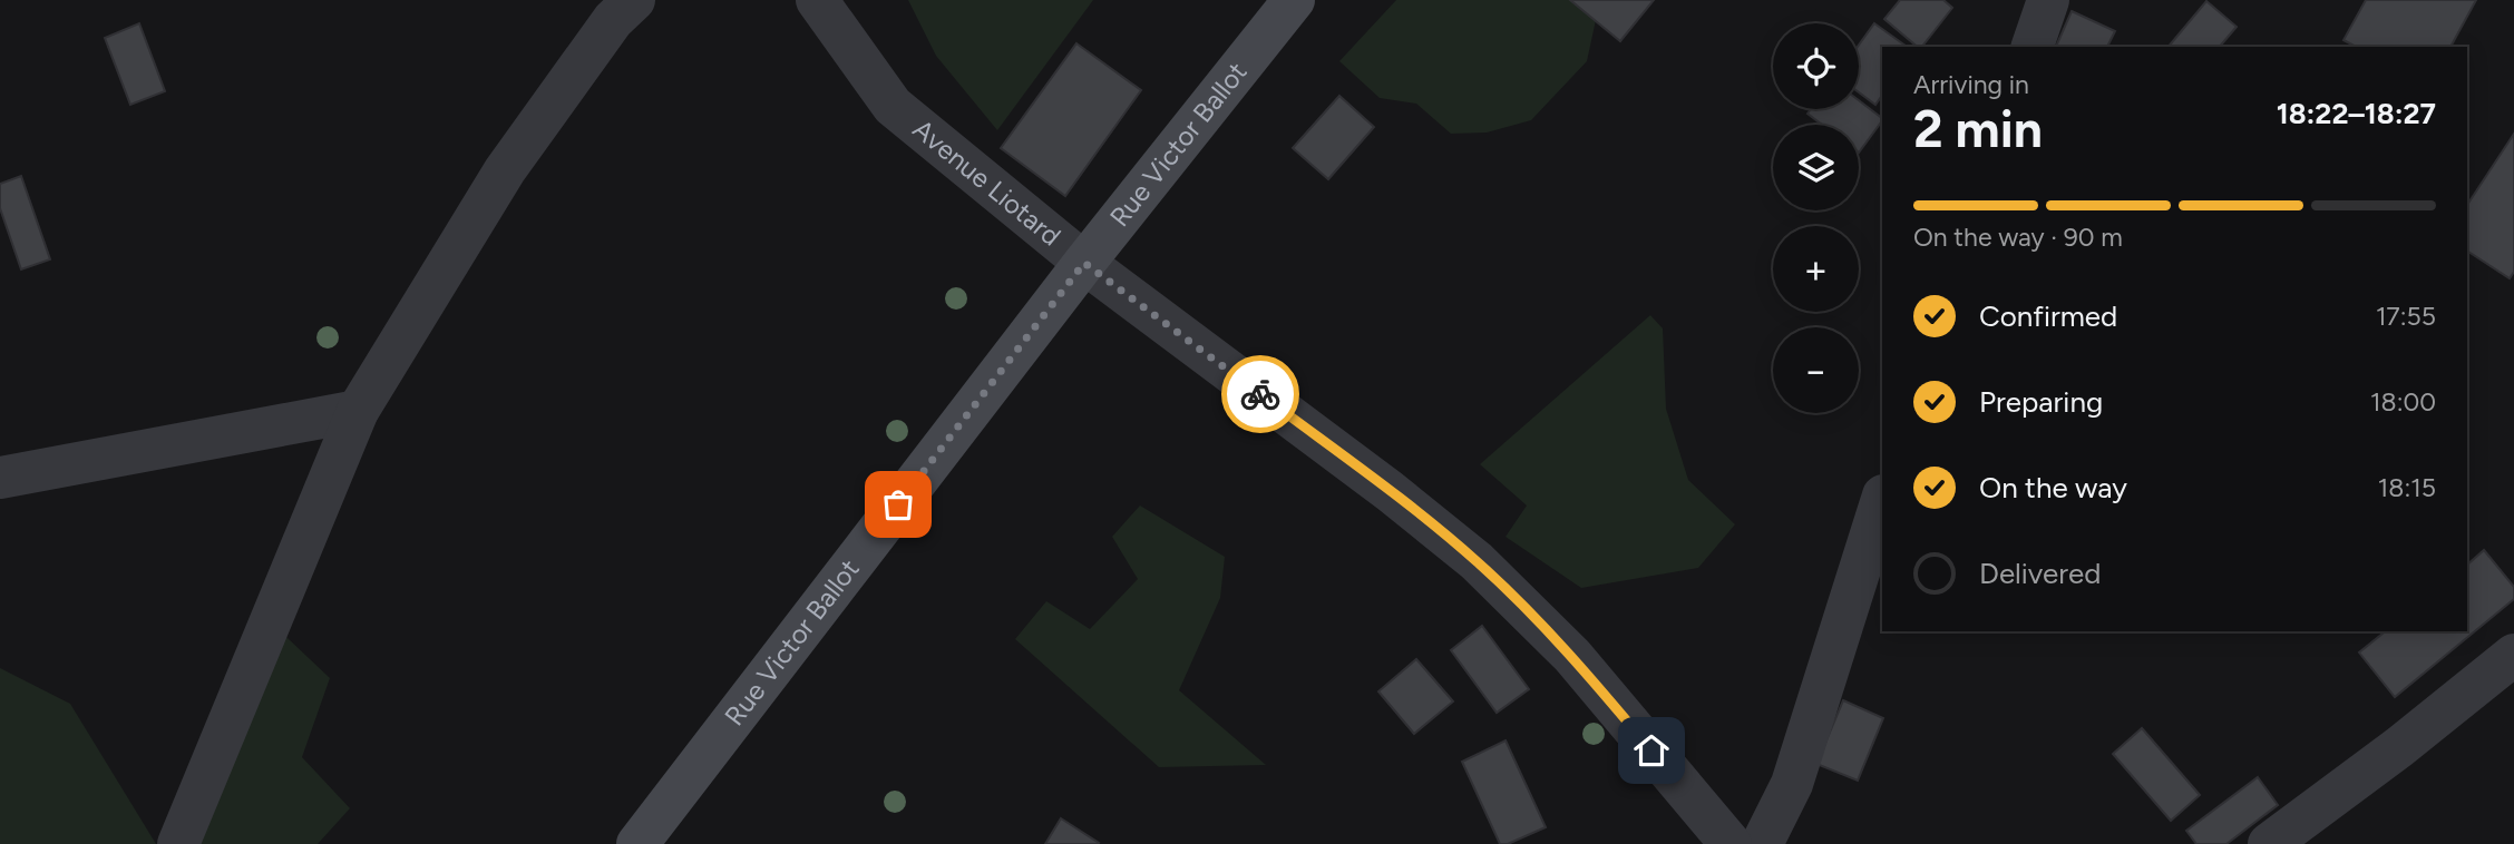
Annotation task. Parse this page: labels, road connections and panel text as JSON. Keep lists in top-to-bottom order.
{
  "streets": {
    "main road": ["Rue Victor Ballot"],
    "street": ["Avenue Liotard"]
  },
  "crossings": [
    ["Rue Victor Ballot", "Avenue Liotard"]
  ],
  "page": {
    "map_buttons": ["+", "−"],
    "heading": ["2 min", "Arriving in", "18:22–18:27"],
    "bar": "On the way · 90 m",
    "list": [
      ["Confirmed", "17:55"],
      ["Preparing", "18:00"],
      ["On the way", "18:15"],
      "Delivered"
    ]
  }
}
